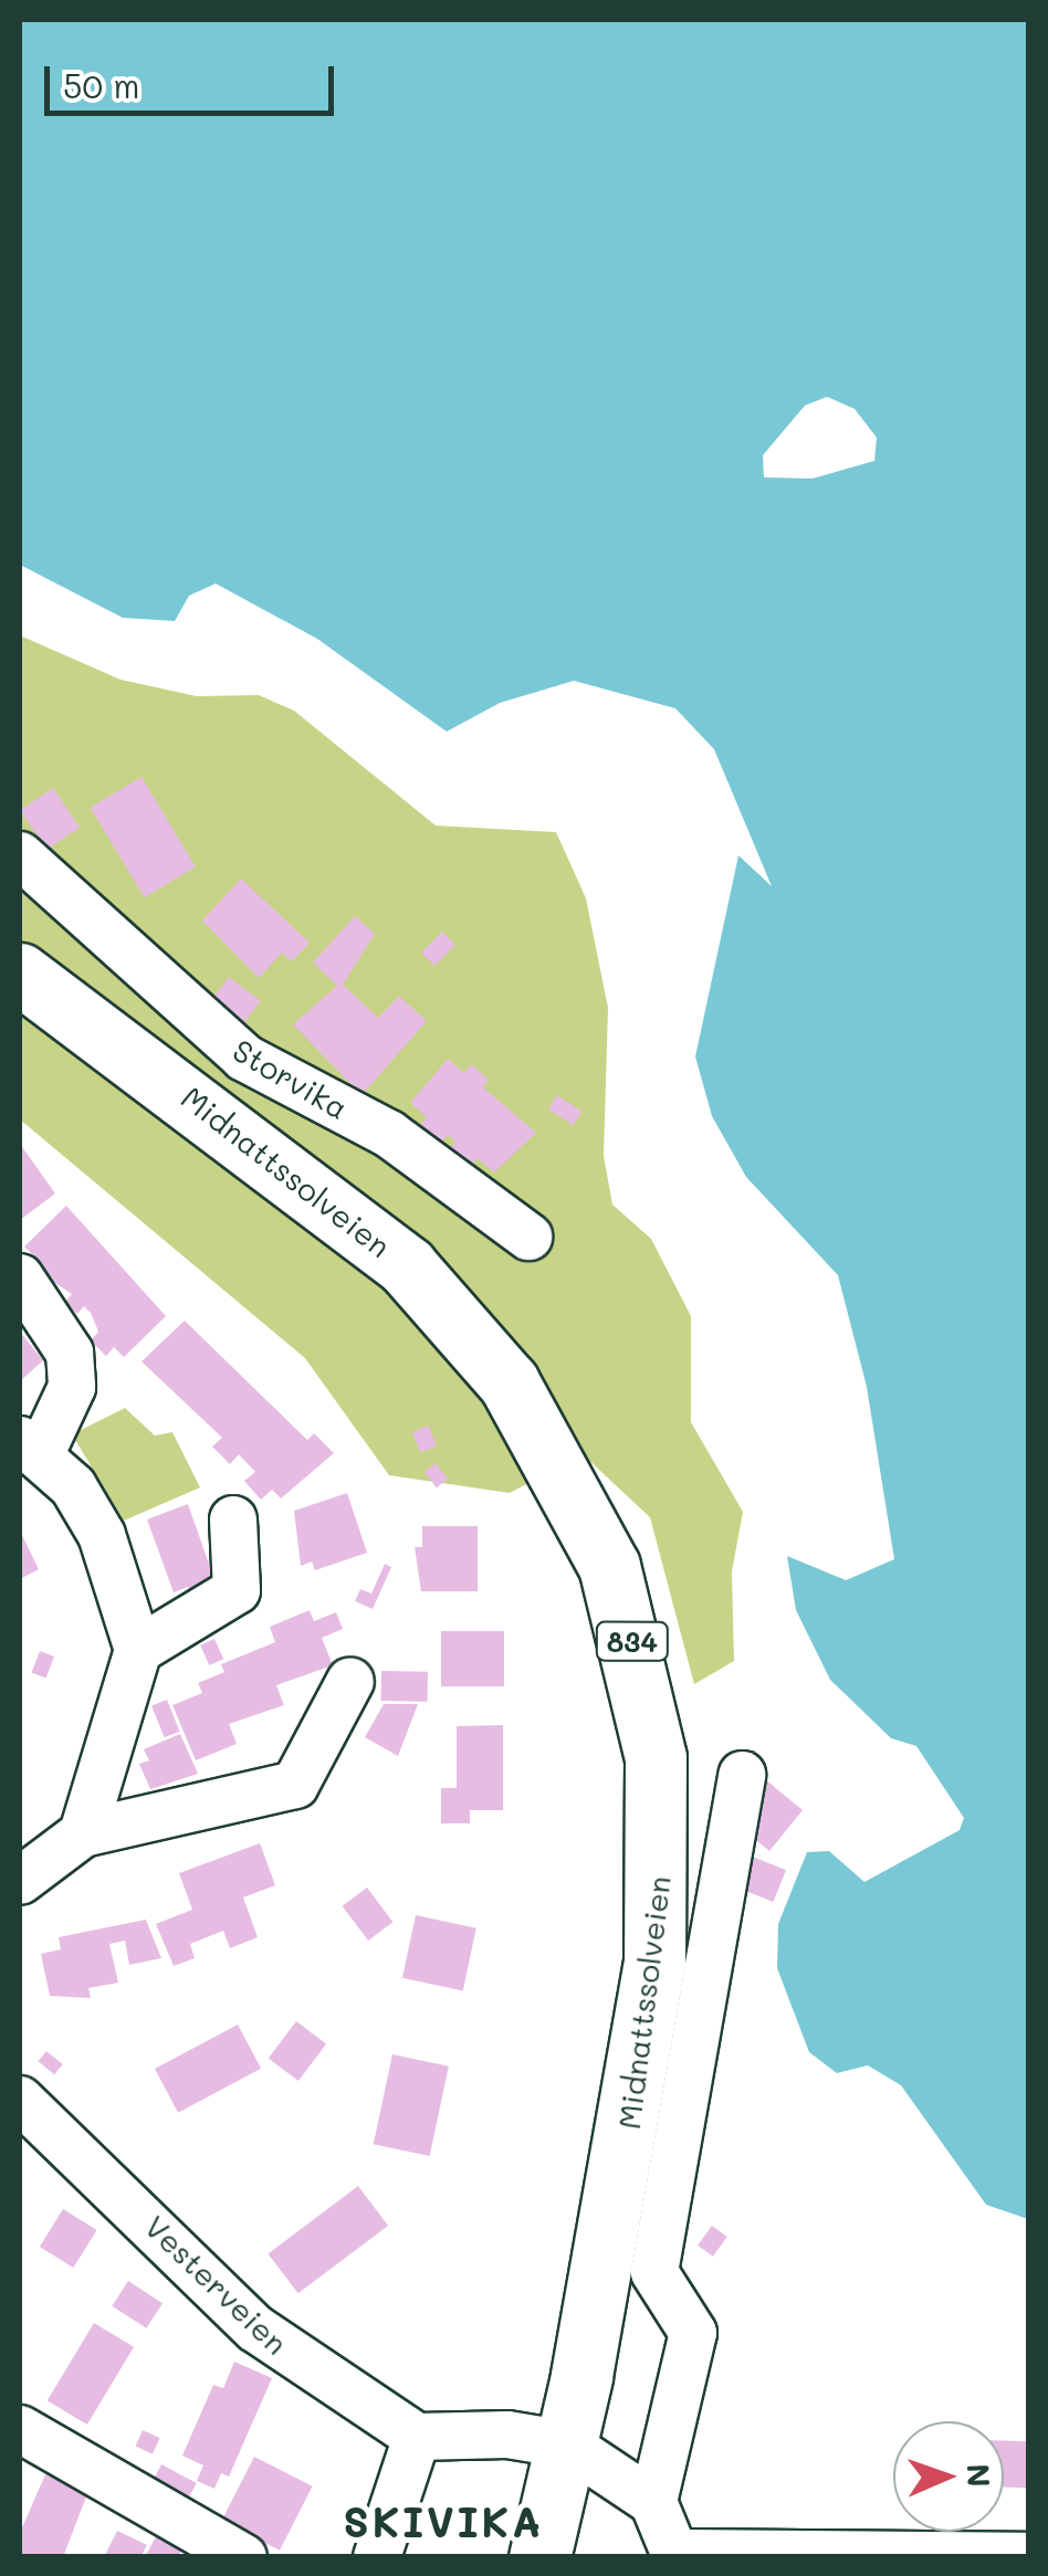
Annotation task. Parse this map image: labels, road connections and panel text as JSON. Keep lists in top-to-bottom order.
{
  "streets": {
    "main road": ["Midnattssolveien", "834"],
    "street": ["Storvika", "Vesterveien"]
  },
  "districts": ["SKIVIKA"],
  "scale_bar": "50 m",
  "north": "right"
}
